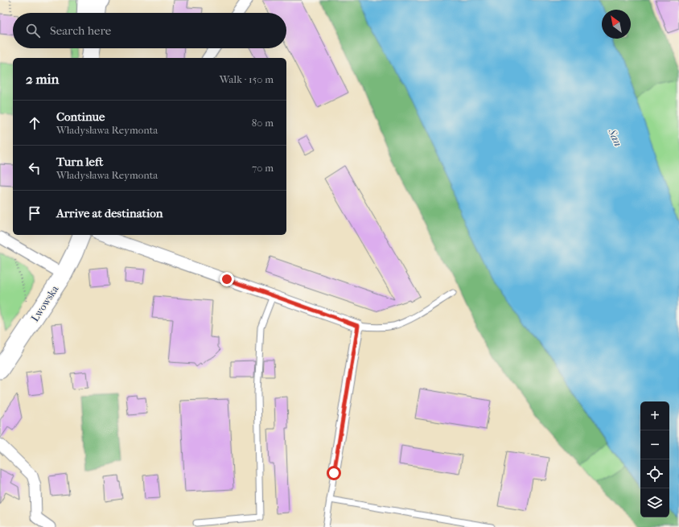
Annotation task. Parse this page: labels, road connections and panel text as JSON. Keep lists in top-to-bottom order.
{
  "streets": {
    "main road": ["Lwowska"]
  },
  "water": ["San"],
  "north": "top left",
  "page": {
    "search": "Search here",
    "heading": ["2 min", "Walk · 150 m"],
    "list": [
      ["Continue", "Władysława Reymonta", "80 m"],
      ["Turn left", "Władysława Reymonta", "70 m"],
      "Arrive at destination"
    ],
    "map_buttons": ["+", "−"]
  }
}
